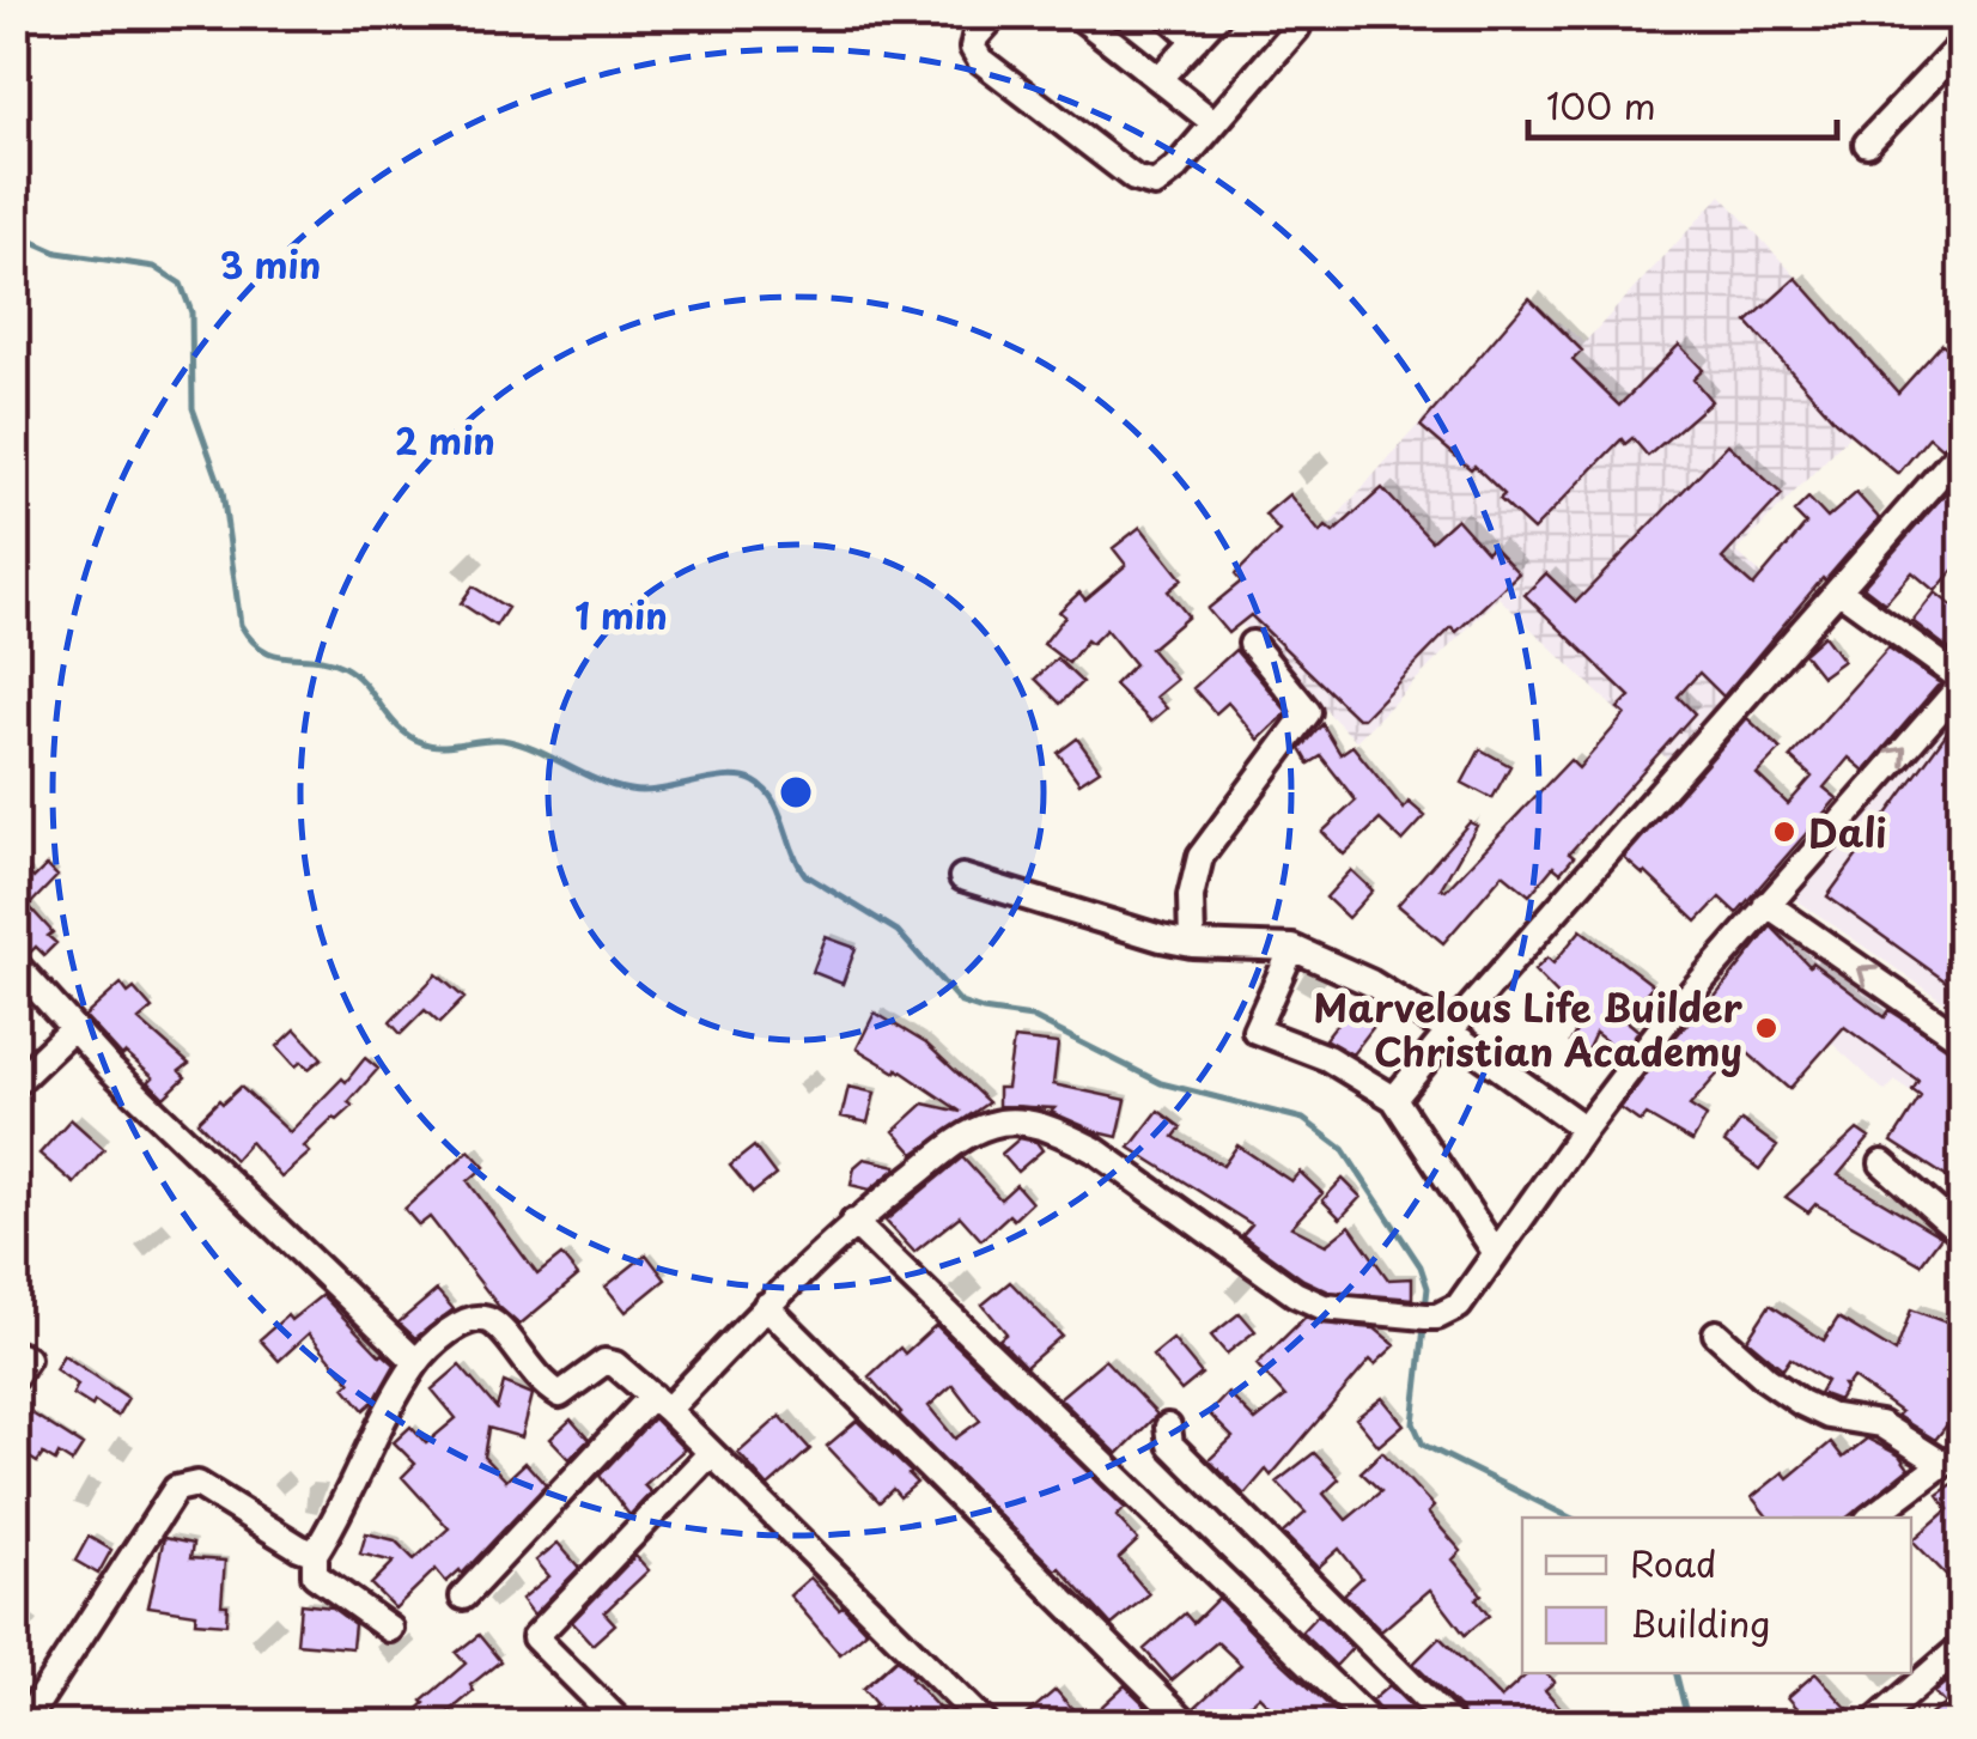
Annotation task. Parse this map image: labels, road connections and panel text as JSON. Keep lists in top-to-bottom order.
{
  "places": ["Dali", "Marvelous Life Builder Christian Academy"],
  "legend": ["Road", "Building"],
  "scale_bar": "100 m",
  "rings": ["3 min", "2 min", "1 min"]
}
